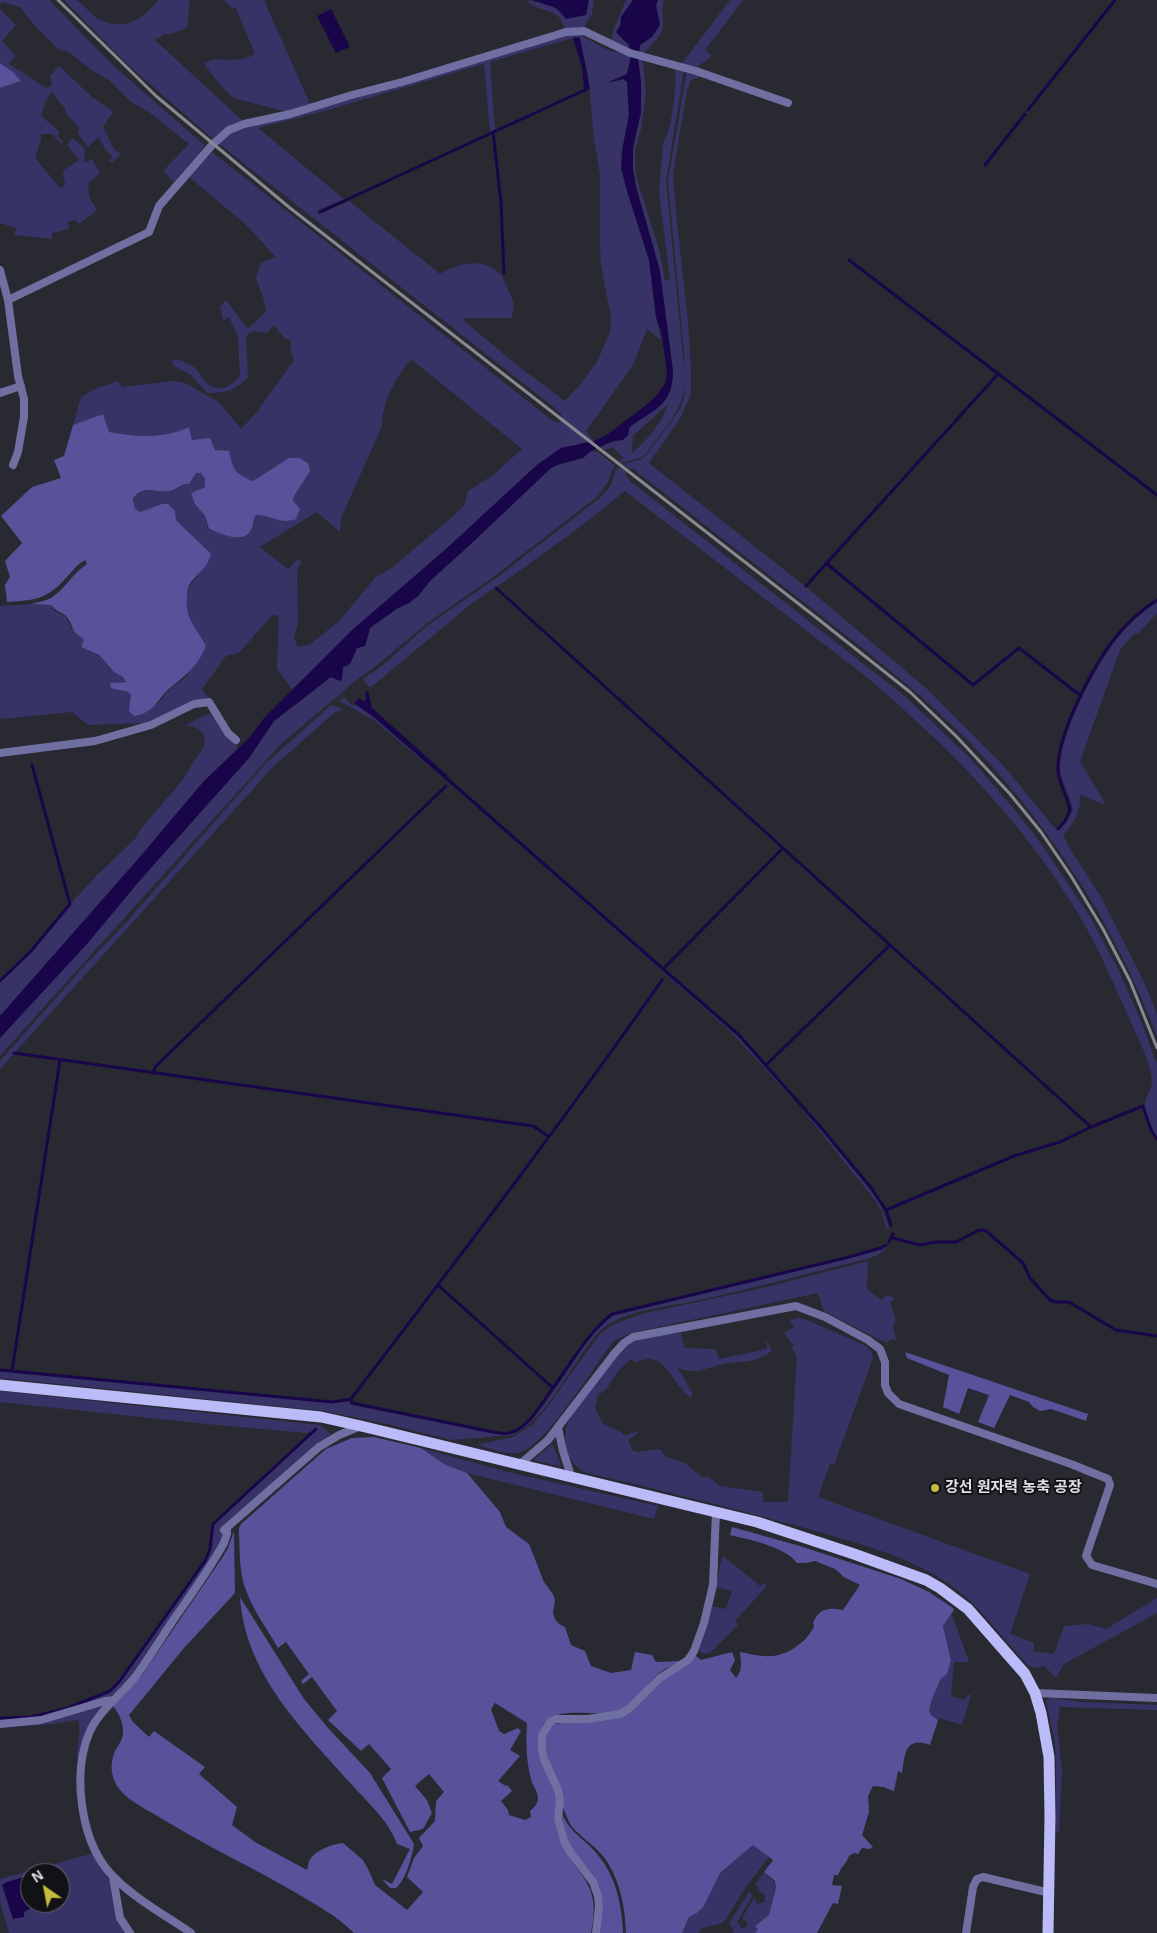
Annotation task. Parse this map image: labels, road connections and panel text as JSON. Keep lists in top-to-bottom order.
{
  "places": ["강선 원자력 농축 공장"],
  "north": "top left"
}
